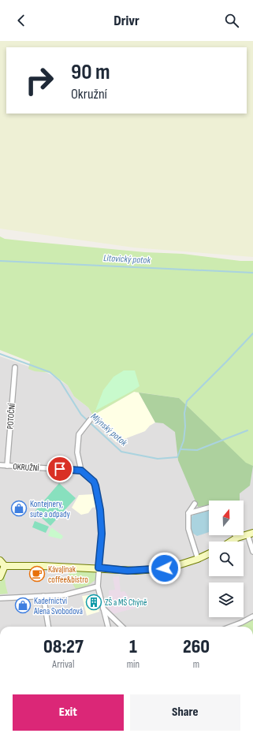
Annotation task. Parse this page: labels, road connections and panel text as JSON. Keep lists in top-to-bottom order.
{
  "streets": {
    "street": ["POTOČNÍ", "OKRUŽNÍ"]
  },
  "crossings": [
    ["POTOČNÍ", "OKRUŽNÍ"]
  ],
  "water": ["Litovický potok", "Mlýnský potok"],
  "places": {
    "shop": ["Kontejnery, sute a odpady", "Kadeřnictví Alena Svobodová"],
    "cafe": ["KávaJinak coffee&bistro"],
    "building": ["ZŠ a MŠ Chýně"]
  },
  "north": "top",
  "page": {
    "header": "Drivr",
    "turn": ["90 m", "Okružní"],
    "eta": [
      "08:27",
      "Arrival",
      "1",
      "min",
      "260",
      "m"
    ],
    "buttons": ["Exit", "Share"]
  }
}
